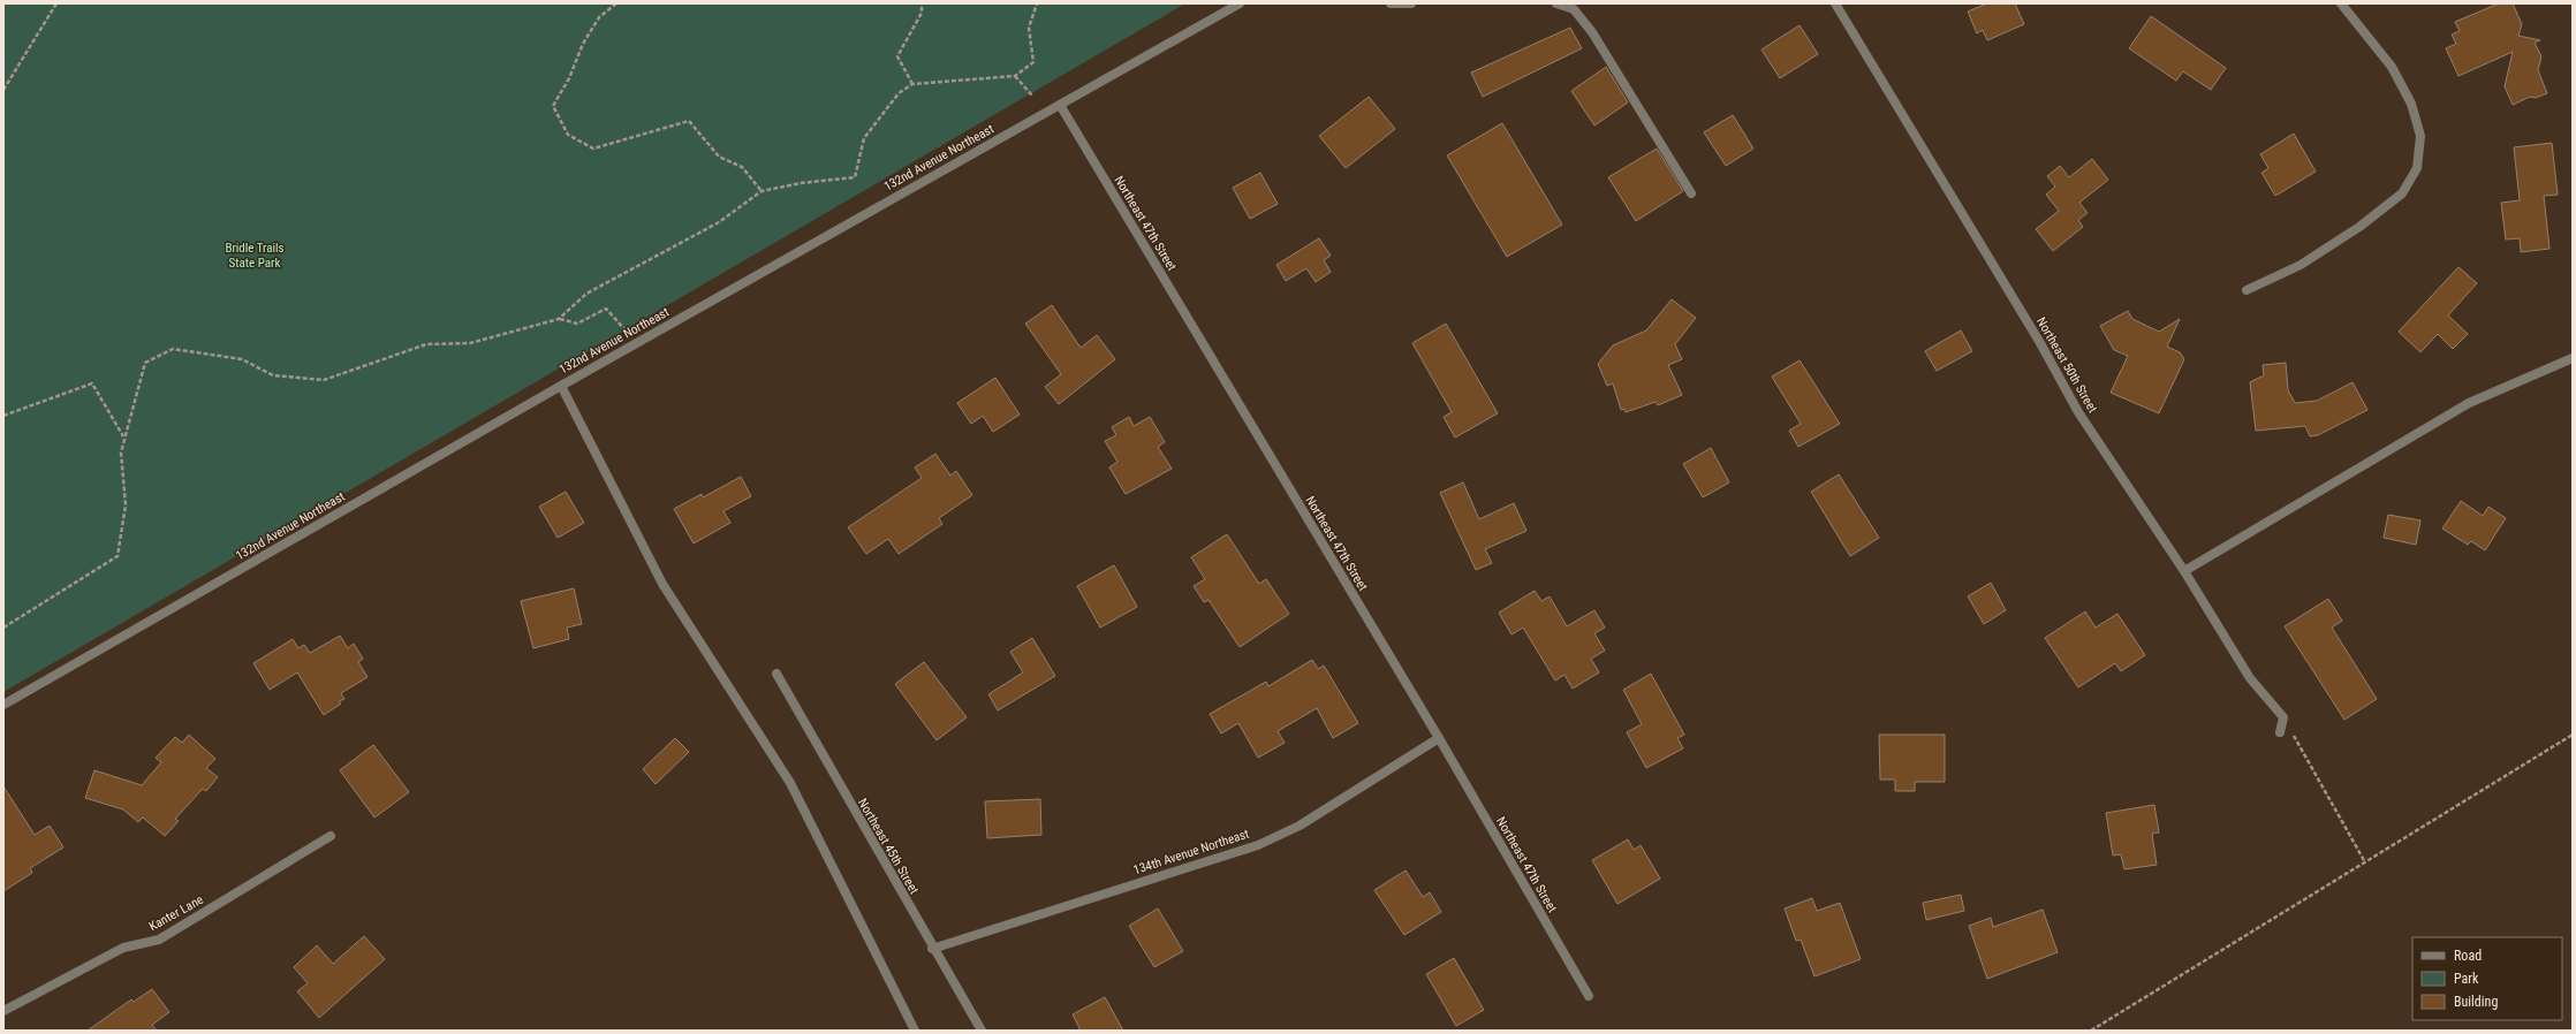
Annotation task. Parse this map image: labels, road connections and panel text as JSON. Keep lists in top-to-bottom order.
{
  "streets": {
    "street": [
      "132nd Avenue Northeast",
      "Northeast 47th Street",
      "Northeast 50th Street",
      "Northeast 45th Street",
      "134th Avenue Northeast",
      "Kanter Lane"
    ]
  },
  "crossings": [
    ["132nd Avenue Northeast", "Northeast 47th Street"],
    ["Northeast 47th Street", "134th Avenue Northeast"],
    ["Northeast 45th Street", "134th Avenue Northeast"]
  ],
  "parks": ["Bridle Trails State Park"],
  "legend": ["Road", "Park", "Building"]
}
